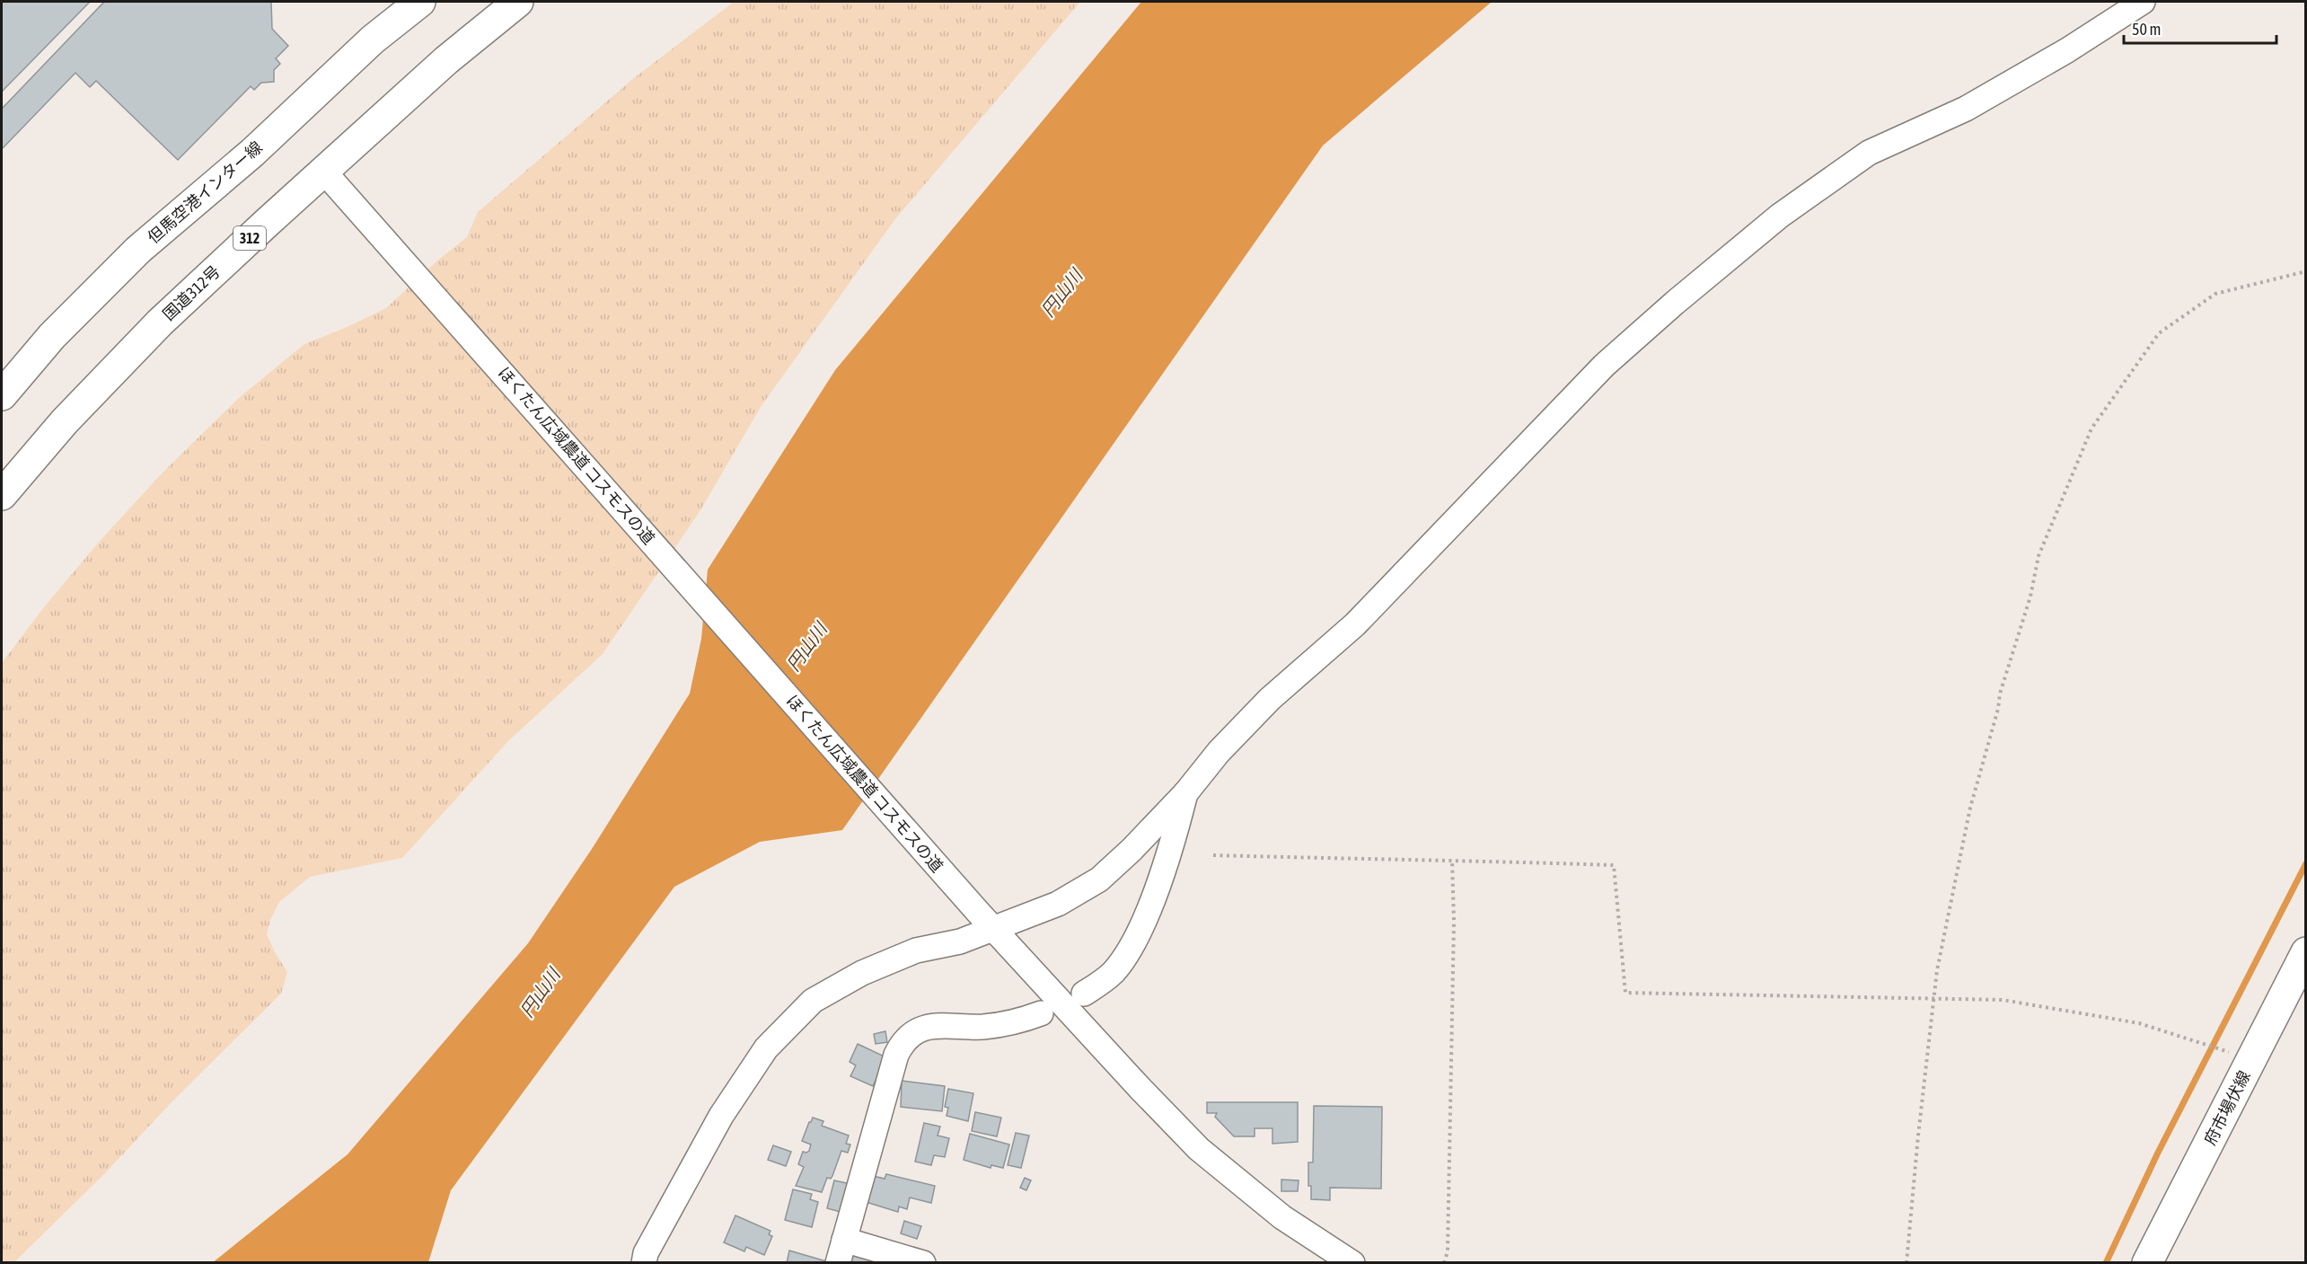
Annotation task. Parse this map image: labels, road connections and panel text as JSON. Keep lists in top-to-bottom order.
{
  "streets": {
    "main road": [
      "但馬空港インター線",
      "312",
      "国道312号",
      "府市場伏線"
    ],
    "street": ["ほくたん広域農道 コスモスの道"]
  },
  "crossings": [
    ["国道312号", "ほくたん広域農道 コスモスの道"]
  ],
  "water": ["円山川"],
  "scale_bar": "50 m"
}
